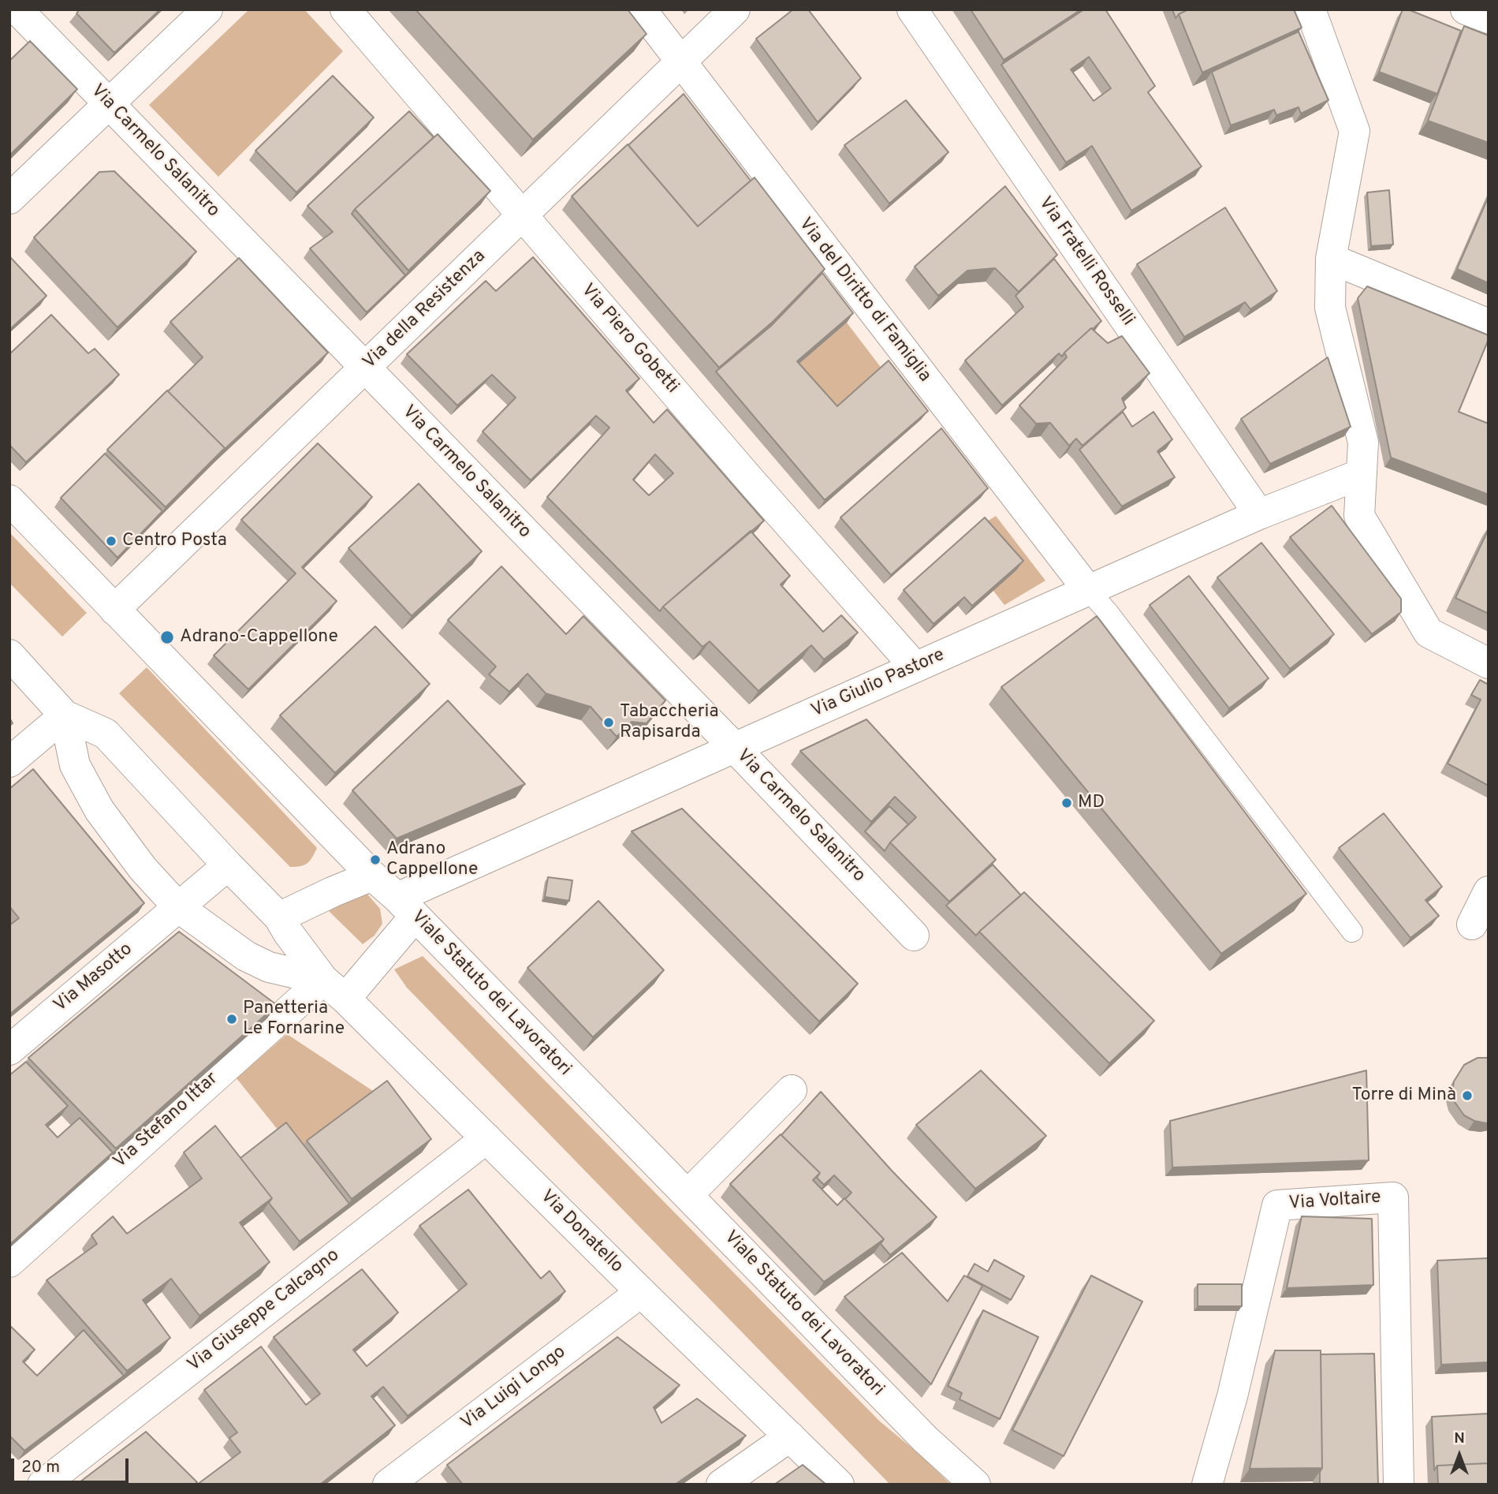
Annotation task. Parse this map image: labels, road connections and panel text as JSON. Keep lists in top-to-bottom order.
{
  "streets": {
    "street": [
      "Via Carmelo Salanitro",
      "Via Fratelli Rosselli",
      "Via del Diritto di Famiglia",
      "Via della Resistenza",
      "Via Piero Gobetti",
      "Via Giulio Pastore",
      "Via Masotto",
      "Viale Statuto dei Lavoratori",
      "Via Stefano Ittar",
      "Via Voltaire",
      "Via Donatello",
      "Via Giuseppe Calcagno",
      "Via Luigi Longo"
    ]
  },
  "crossings": [
    ["Via Carmelo Salanitro", "Via della Resistenza"],
    ["Via Carmelo Salanitro", "Via Giulio Pastore"],
    ["Via Fratelli Rosselli", "Via Giulio Pastore"],
    ["Via del Diritto di Famiglia", "Via della Resistenza"],
    ["Via del Diritto di Famiglia", "Via Giulio Pastore"],
    ["Via della Resistenza", "Via Piero Gobetti"],
    ["Via della Resistenza", "Viale Statuto dei Lavoratori"],
    ["Via Piero Gobetti", "Via Giulio Pastore"],
    ["Via Giulio Pastore", "Viale Statuto dei Lavoratori"],
    ["Via Giulio Pastore", "Via Stefano Ittar"],
    ["Via Masotto", "Via Donatello"],
    ["Viale Statuto dei Lavoratori", "Via Stefano Ittar"],
    ["Via Stefano Ittar", "Via Donatello"],
    ["Via Donatello", "Via Giuseppe Calcagno"],
    ["Via Donatello", "Via Luigi Longo"]
  ],
  "places": [
    "Centro Posta",
    "Adrano-Cappellone",
    "Tabaccheria Rapisarda",
    "MD",
    "Adrano Cappellone",
    "Panetteria Le Fornarine",
    "Torre di Minà"
  ],
  "scale_bar": "20 m",
  "north": "top"
}
